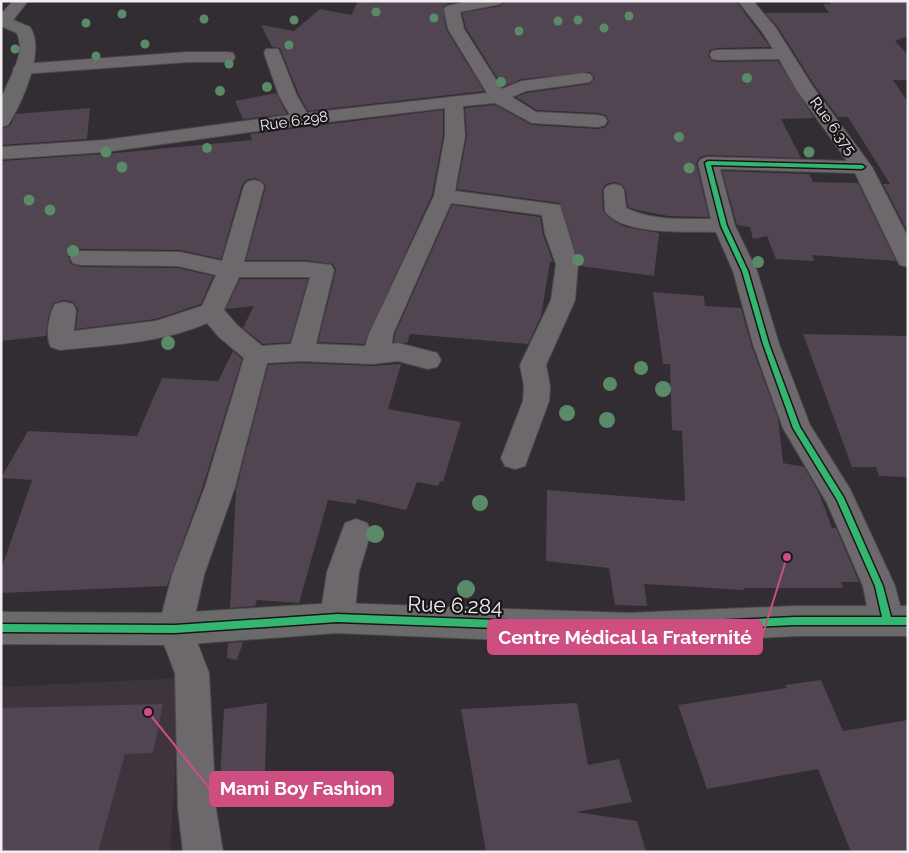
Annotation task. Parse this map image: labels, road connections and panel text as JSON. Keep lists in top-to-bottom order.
{
  "streets": {
    "street": ["Rue 6.298", "Rue 6.375", "Rue 6.284"]
  },
  "places": ["Centre Médical la Fraternité", "Mami Boy Fashion"]
}
